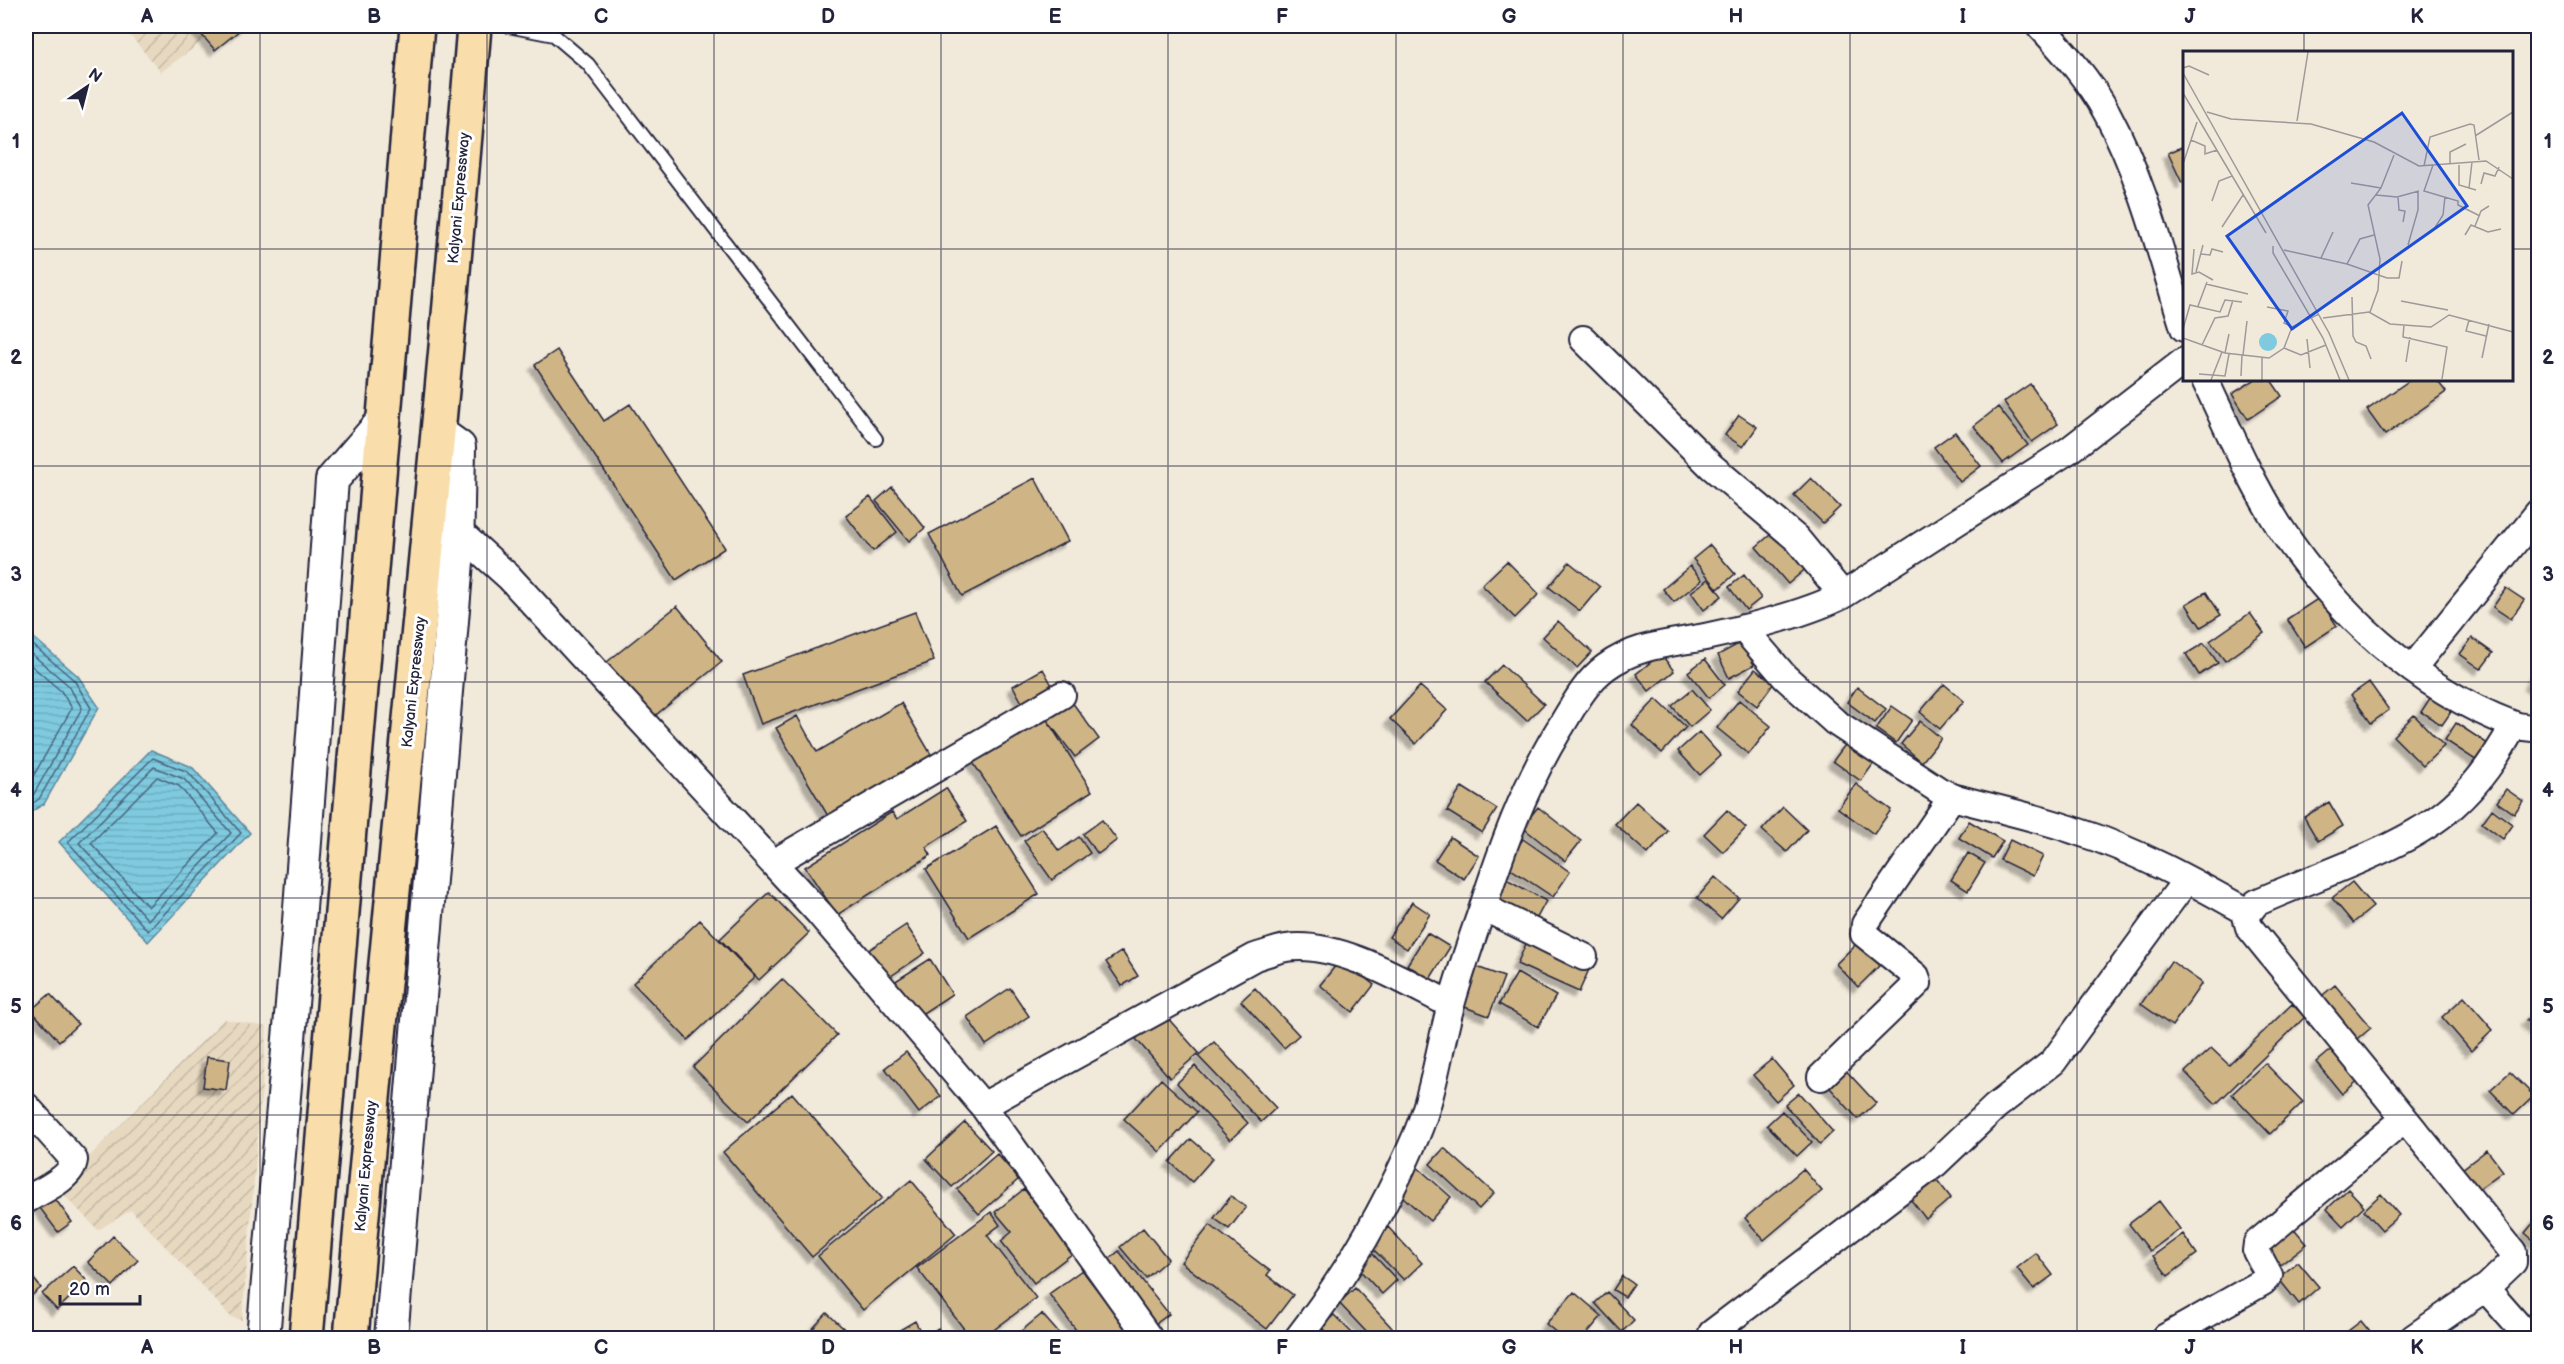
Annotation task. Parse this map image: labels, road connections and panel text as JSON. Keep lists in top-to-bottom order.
{
  "streets": {
    "highway": ["Kalyani Expressway"]
  },
  "scale_bar": "20 m",
  "north": "top right",
  "grid": {
    "columns": [
      "A",
      "B",
      "C",
      "D",
      "E",
      "F",
      "G",
      "H",
      "I",
      "J",
      "K"
    ],
    "rows": [
      "1",
      "2",
      "3",
      "4",
      "5",
      "6"
    ]
  }
}
